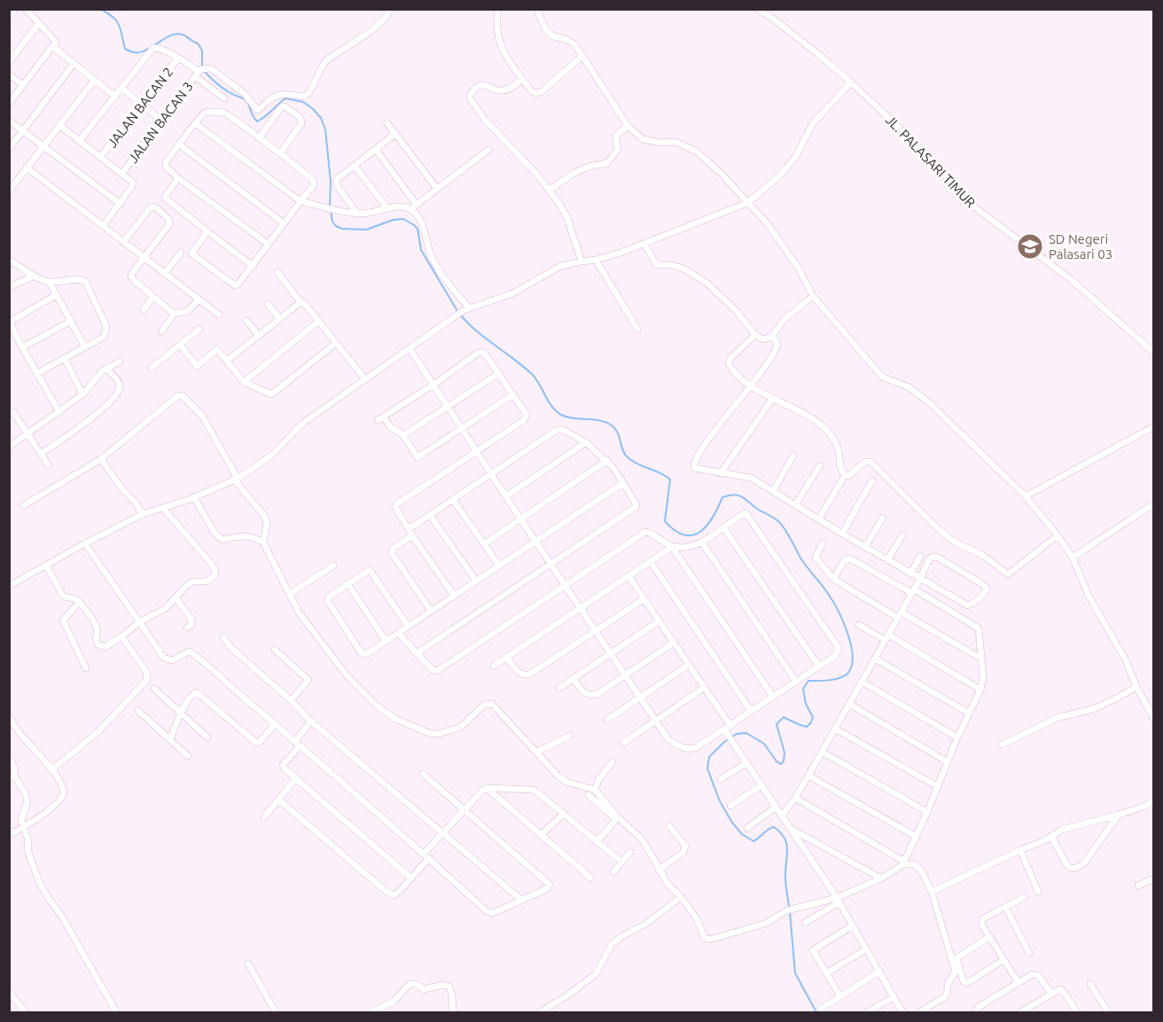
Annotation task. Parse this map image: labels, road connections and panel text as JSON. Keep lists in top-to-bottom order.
{
  "streets": {
    "street": ["JALAN BACAN 2", "JALAN BACAN 3", "JL. PALASARI TIMUR"]
  },
  "places": {
    "school or university": ["SD Negeri Palasari 03"]
  }
}
